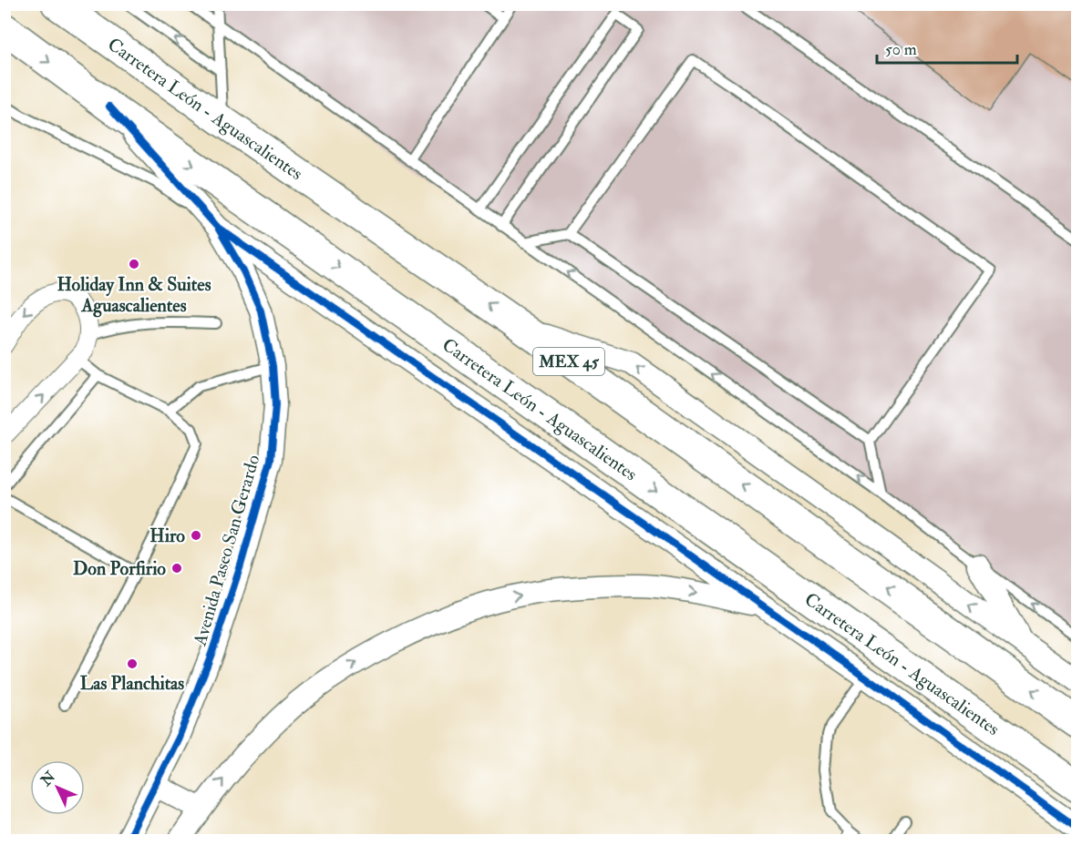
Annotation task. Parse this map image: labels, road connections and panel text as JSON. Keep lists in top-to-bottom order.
{
  "streets": {
    "highway": ["Carretera León - Aguascalientes", "MEX 45"],
    "street": ["Avenida Paseo San Gerardo"]
  },
  "crossings": [
    ["Carretera León - Aguascalientes", "Avenida Paseo San Gerardo"]
  ],
  "places": [
    "Holiday Inn & Suites Aguascalientes",
    "Hiro",
    "Don Porfirio",
    "Las Planchitas"
  ],
  "scale_bar": "50 m",
  "north": "top left"
}
